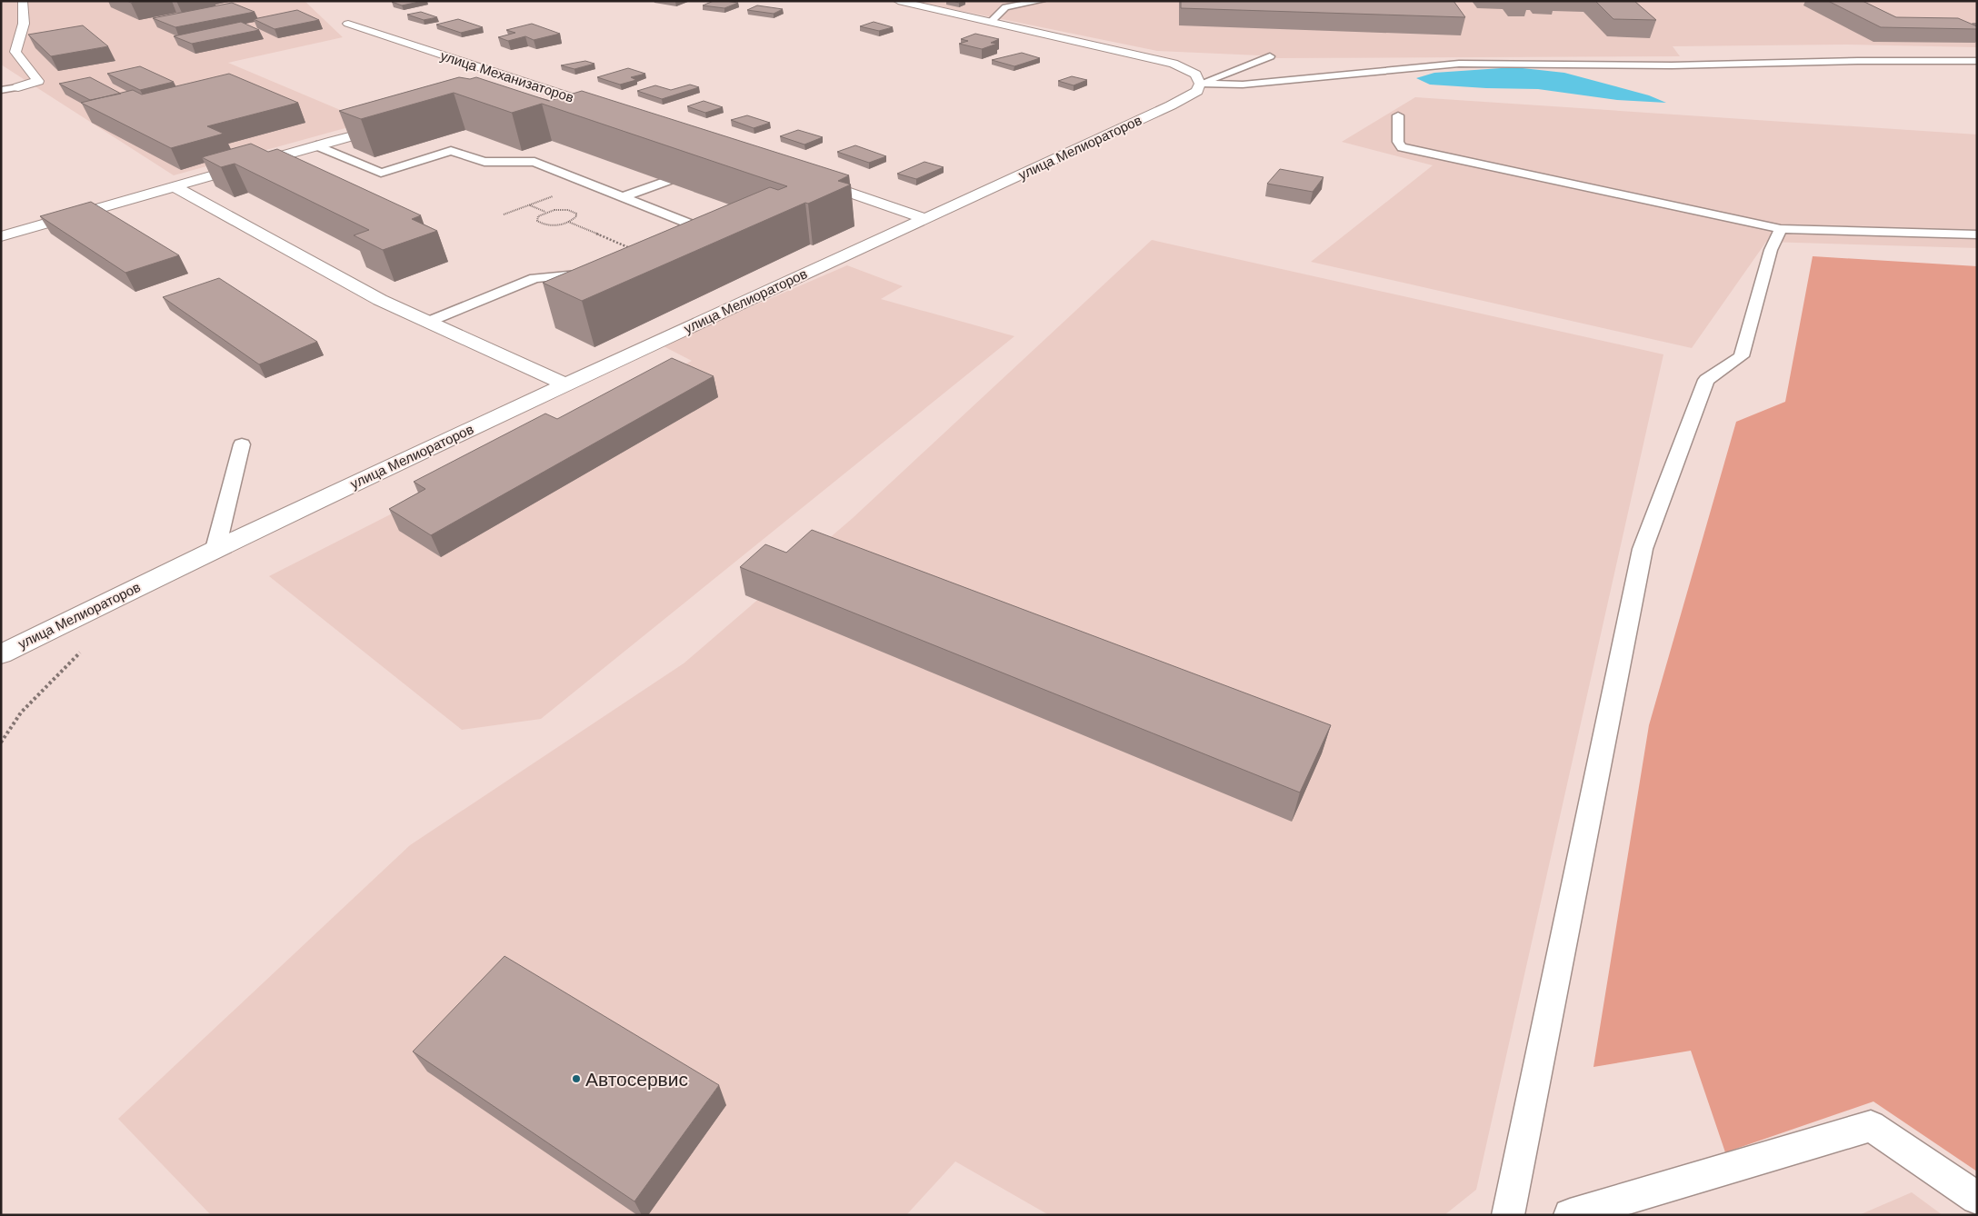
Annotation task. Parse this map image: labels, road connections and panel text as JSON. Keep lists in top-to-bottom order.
{
  "streets": {
    "street": ["улица Механизаторов", "улица Мелиораторов"]
  },
  "places": ["Автосервис"]
}
